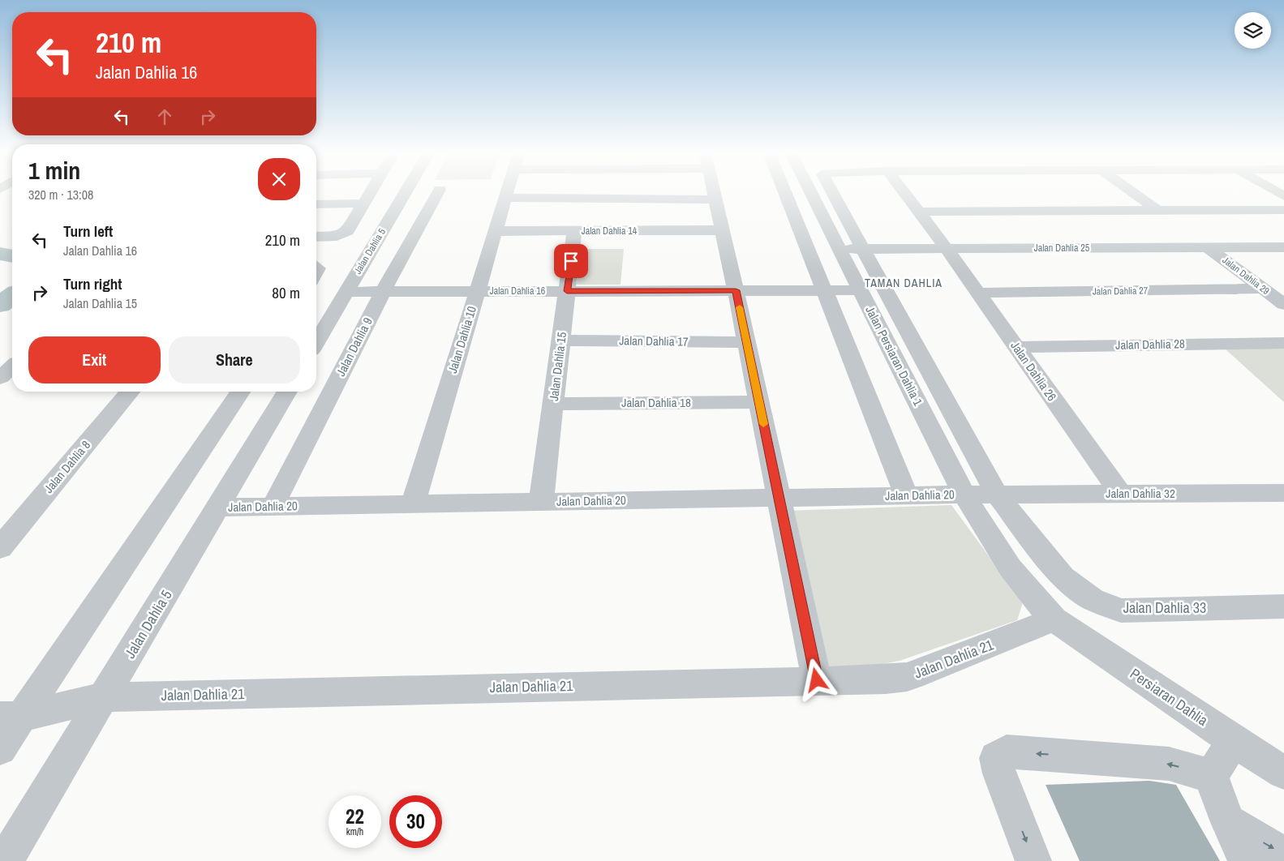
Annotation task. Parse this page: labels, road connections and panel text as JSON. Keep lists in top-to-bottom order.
{
  "streets": {
    "street": [
      "Jalan Dahlia 14",
      "Jalan Dahlia 25",
      "Jalan Dahlia 5",
      "Jalan Dahlia 29",
      "Jalan Dahlia 16",
      "Jalan Dahlia 27",
      "Jalan Dahlia 10",
      "Jalan Dahlia 17",
      "Jalan Dahlia 28",
      "Jalan Dahlia 9",
      "Jalan Persiaran Dahlia 1",
      "Jalan Dahlia 15",
      "Jalan Dahlia 26",
      "Jalan Dahlia 18",
      "Jalan Dahlia 8",
      "Jalan Dahlia 32",
      "Jalan Dahlia 20",
      "Jalan Dahlia 33",
      "Jalan Dahlia 21",
      "Persiaran Dahlia"
    ]
  },
  "crossings": [
    ["Jalan Dahlia 14", "Jalan Dahlia 10"],
    ["Jalan Dahlia 14", "Jalan Dahlia 15"],
    ["Jalan Dahlia 25", "Jalan Dahlia 29"],
    ["Jalan Dahlia 25", "Jalan Persiaran Dahlia 1"],
    ["Jalan Dahlia 25", "Jalan Dahlia 26"],
    ["Jalan Dahlia 25", "Jalan Dahlia 33"],
    ["Jalan Dahlia 5", "Jalan Dahlia 16"],
    ["Jalan Dahlia 5", "Jalan Dahlia 20"],
    ["Jalan Dahlia 5", "Jalan Dahlia 21"],
    ["Jalan Dahlia 29", "Jalan Dahlia 27"],
    ["Jalan Dahlia 16", "Jalan Dahlia 10"],
    ["Jalan Dahlia 16", "Jalan Dahlia 9"],
    ["Jalan Dahlia 16", "Jalan Persiaran Dahlia 1"],
    ["Jalan Dahlia 16", "Jalan Dahlia 15"],
    ["Jalan Dahlia 27", "Jalan Dahlia 26"],
    ["Jalan Dahlia 10", "Jalan Dahlia 20"],
    ["Jalan Dahlia 17", "Jalan Dahlia 15"],
    ["Jalan Dahlia 28", "Jalan Dahlia 26"],
    ["Jalan Dahlia 9", "Jalan Dahlia 20"],
    ["Jalan Persiaran Dahlia 1", "Jalan Dahlia 32"],
    ["Jalan Persiaran Dahlia 1", "Jalan Dahlia 20"],
    ["Jalan Persiaran Dahlia 1", "Jalan Dahlia 21"],
    ["Jalan Persiaran Dahlia 1", "Persiaran Dahlia"],
    ["Jalan Dahlia 15", "Jalan Dahlia 18"],
    ["Jalan Dahlia 15", "Jalan Dahlia 20"],
    ["Jalan Dahlia 26", "Jalan Dahlia 32"],
    ["Jalan Dahlia 32", "Jalan Dahlia 20"],
    ["Jalan Dahlia 32", "Jalan Dahlia 33"],
    ["Jalan Dahlia 21", "Persiaran Dahlia"]
  ],
  "districts": ["TAMAN DAHLIA"],
  "page": {
    "turn": ["210 m", "Jalan Dahlia 16"],
    "heading": ["1 min", "320 m · 13:08"],
    "list": [
      {
        "name": "Turn left",
        "note": "Jalan Dahlia 16",
        "value": "210 m"
      },
      {
        "name": "Turn right",
        "note": "Jalan Dahlia 15",
        "value": "80 m"
      }
    ],
    "buttons": ["Exit", "Share"],
    "speed": "22 km/h",
    "limit": "30"
  }
}
